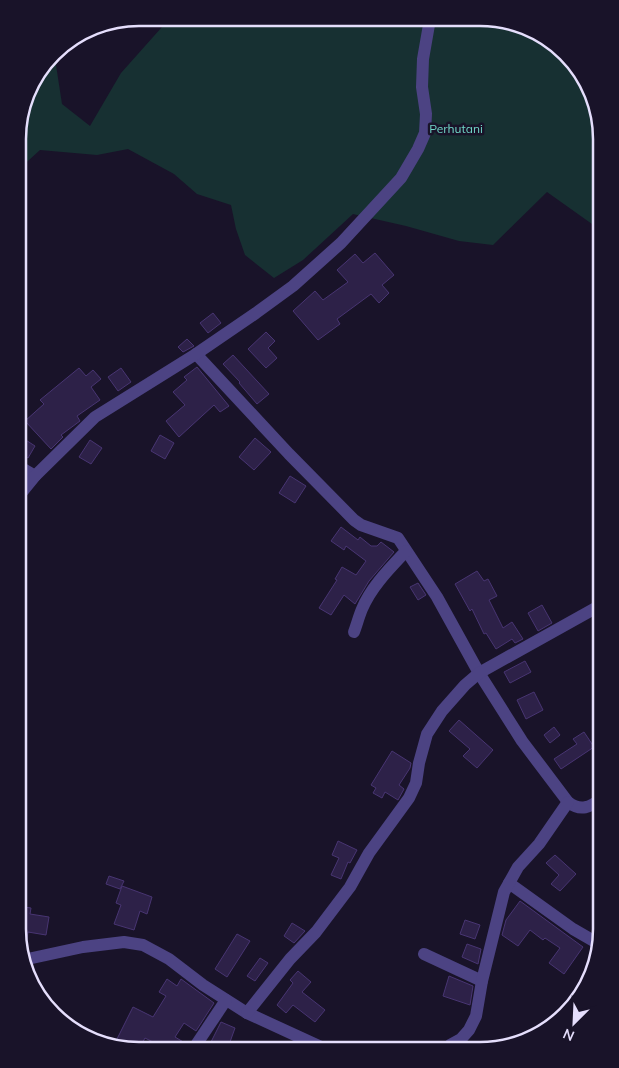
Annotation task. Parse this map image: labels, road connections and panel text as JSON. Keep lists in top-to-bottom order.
{
  "parks": ["Perhutani"],
  "north": "bottom left"
}
